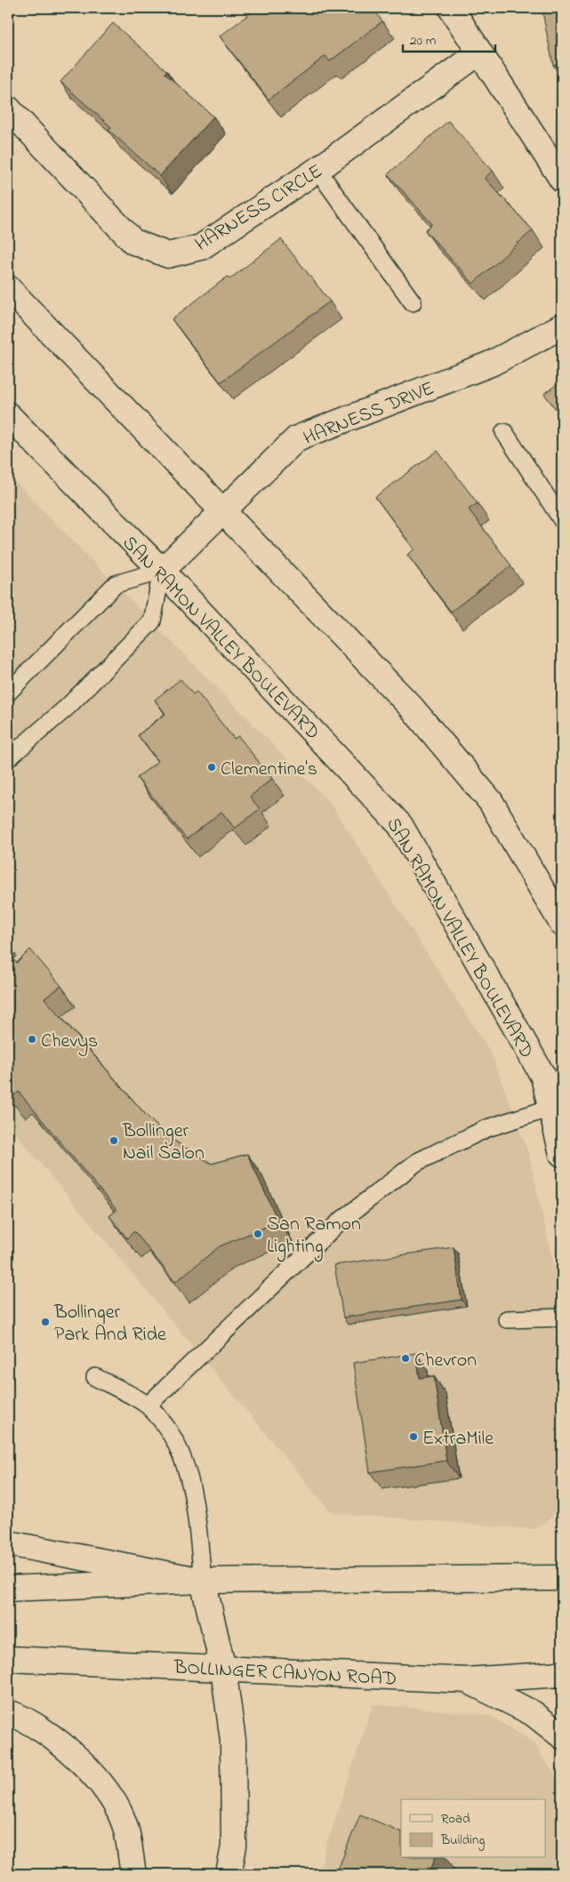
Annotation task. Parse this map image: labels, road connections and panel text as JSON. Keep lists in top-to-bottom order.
{
  "streets": {
    "main road": [
      "HARNESS CIRCLE",
      "HARNESS DRIVE",
      "SAN RAMON VALLEY BOULEVARD",
      "BOLLINGER CANYON ROAD"
    ]
  },
  "crossings": [
    ["HARNESS DRIVE", "SAN RAMON VALLEY BOULEVARD"]
  ],
  "places": [
    "Clementine's",
    "Chevys",
    "Bollinger Nail Salon",
    "San Ramon Lighting",
    "Bollinger Park And Ride",
    "Chevron",
    "ExtraMile"
  ],
  "legend": ["Road", "Building"],
  "scale_bar": "20 m"
}
